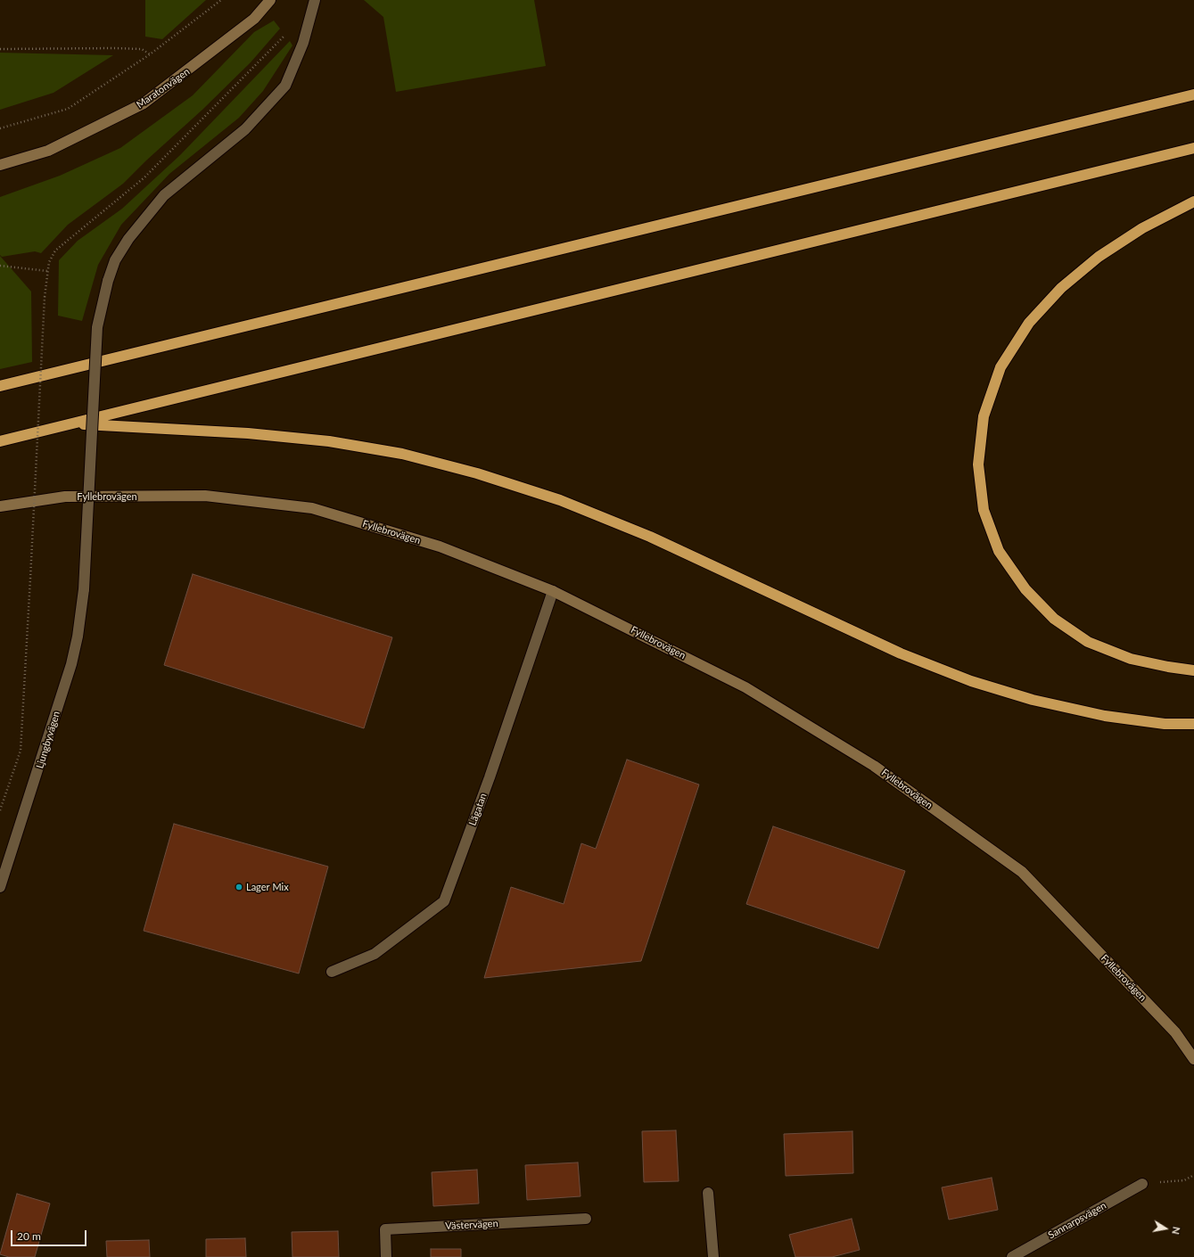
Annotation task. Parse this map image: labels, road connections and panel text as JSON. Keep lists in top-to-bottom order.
{
  "streets": {
    "street": [
      "Maratonvägen",
      "Fyllebrovägen",
      "Ljungbyvägen",
      "Lägatan",
      "Sannarpsvägen",
      "Västervägen"
    ]
  },
  "crossings": [
    ["Fyllebrovägen", "Lägatan"]
  ],
  "places": ["Lager Mix"],
  "scale_bar": "20 m",
  "north": "right"
}
